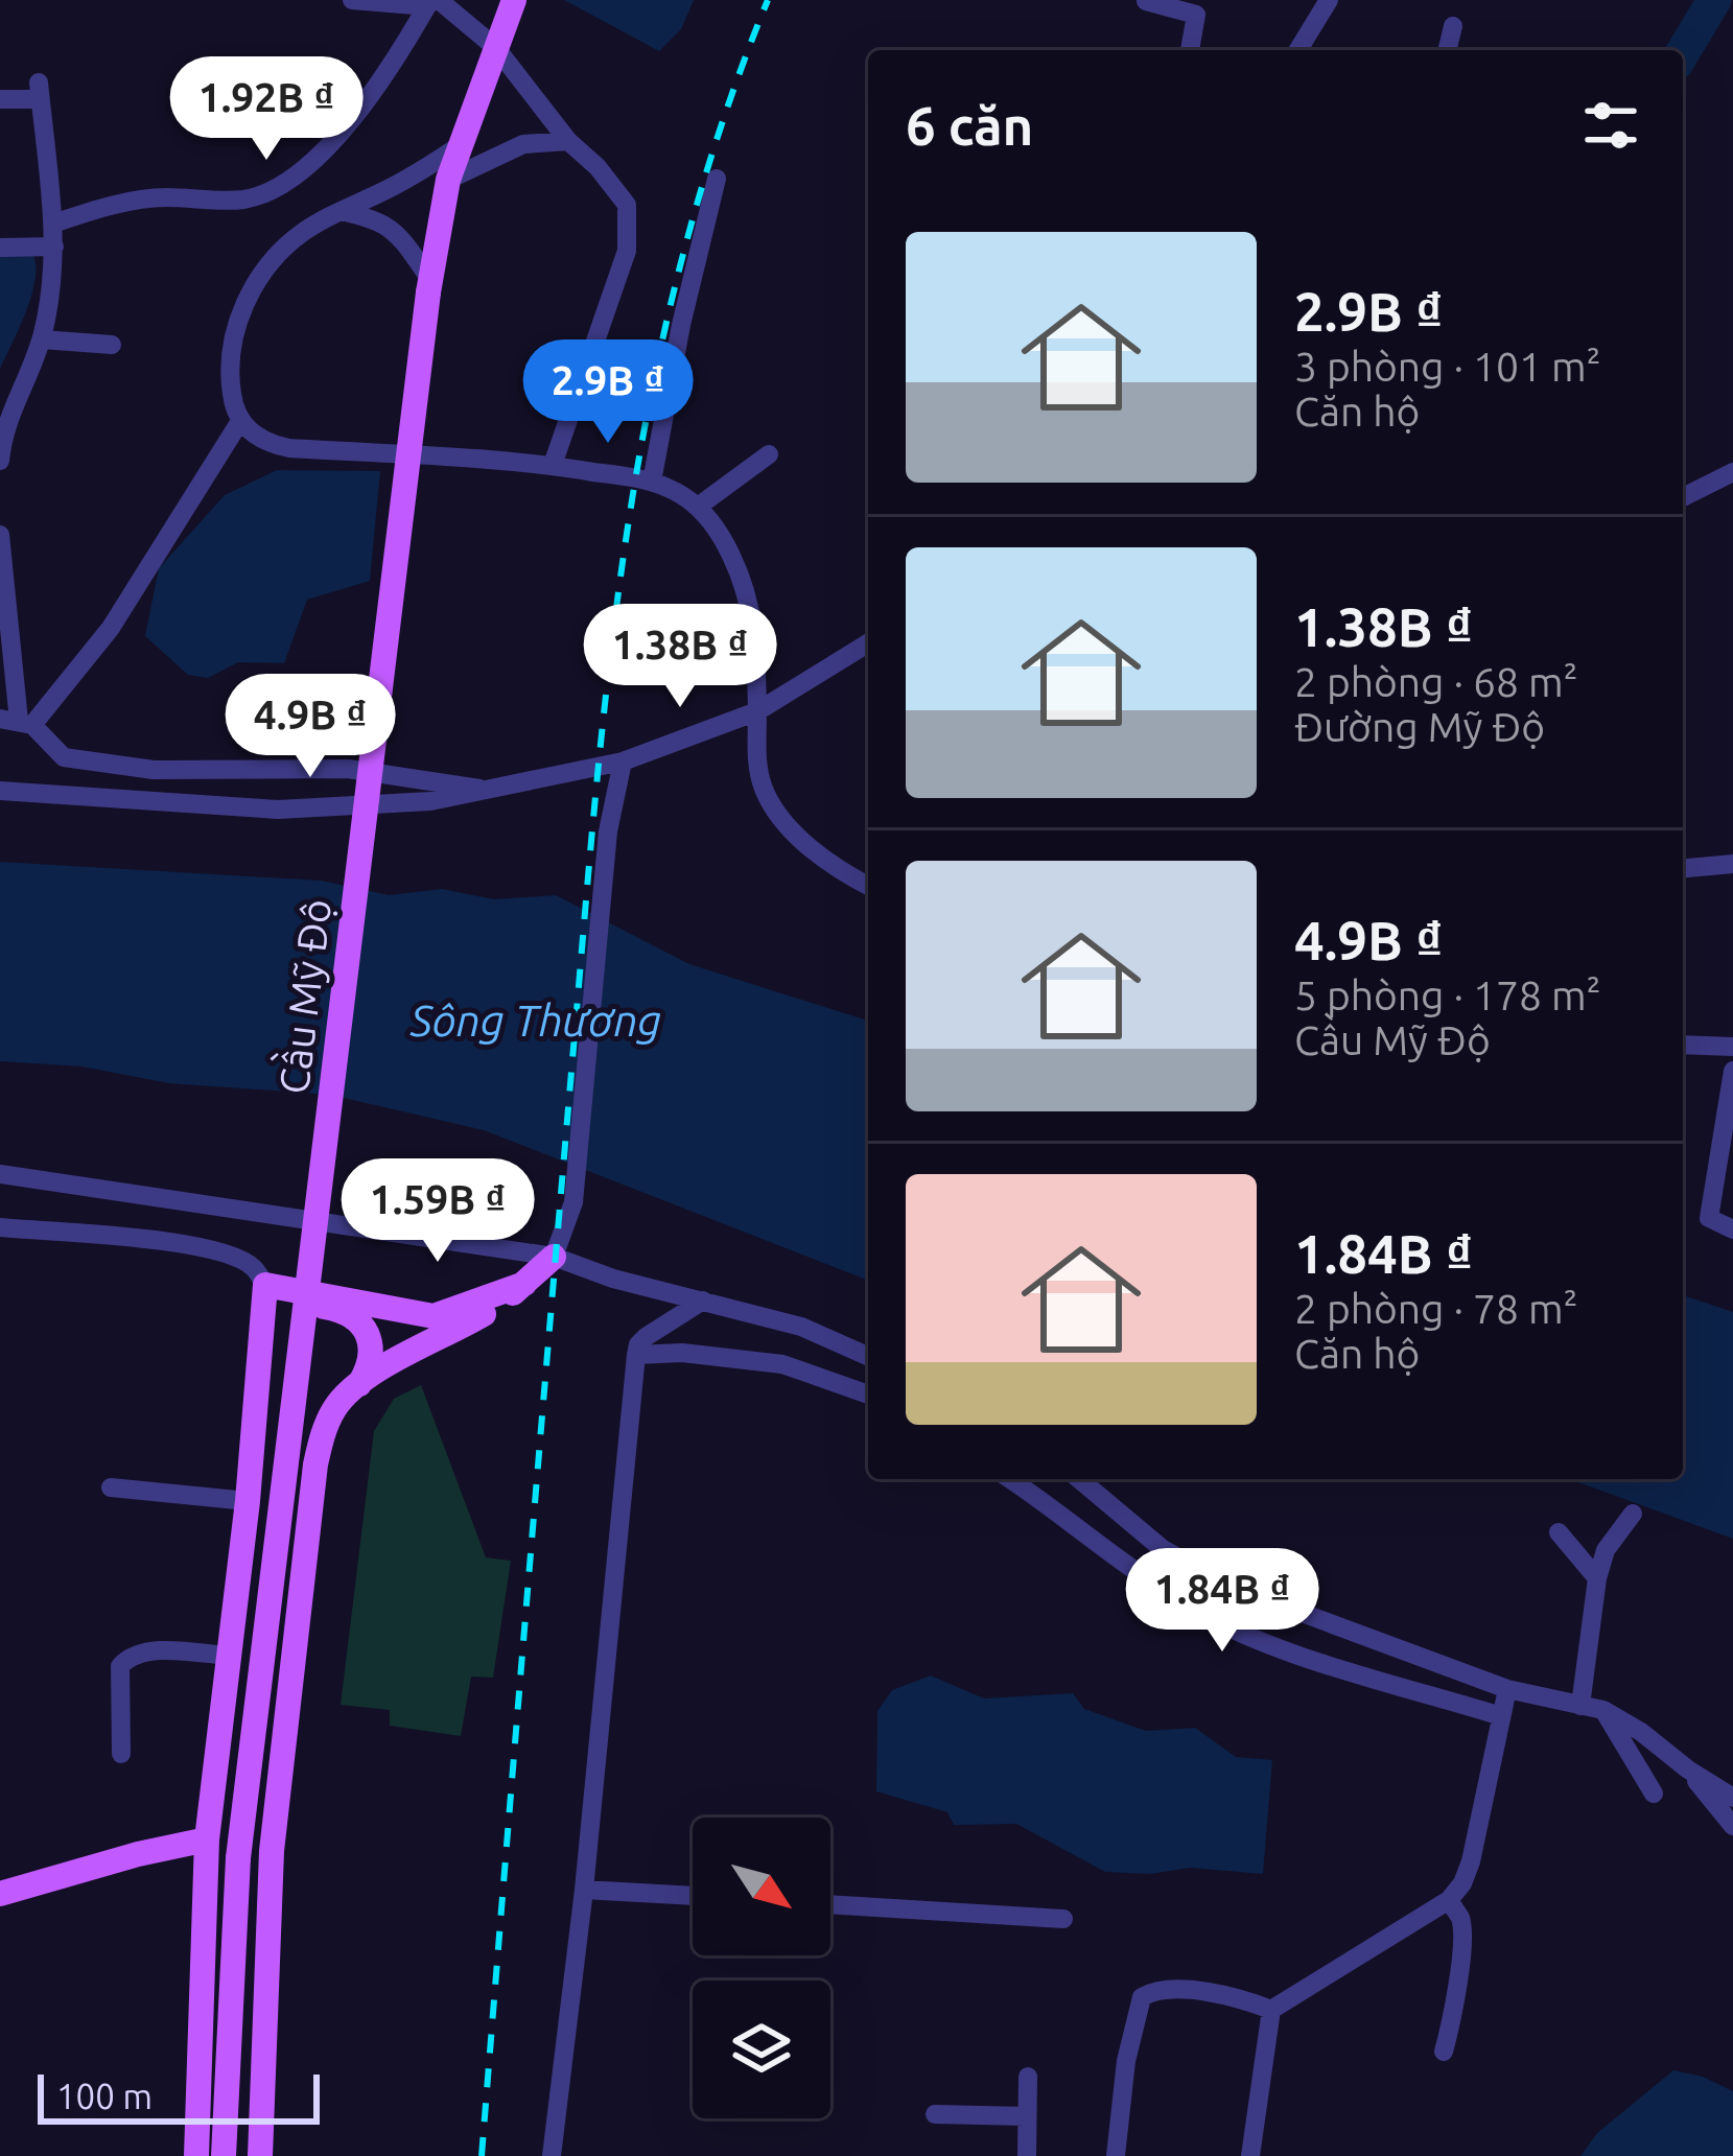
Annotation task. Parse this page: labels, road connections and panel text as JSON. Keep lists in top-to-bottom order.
{
  "streets": {
    "main road": ["Cầu Mỹ Độ"]
  },
  "water": ["Sông Thương"],
  "scale_bar": "100 m",
  "north": "bottom right",
  "page": {
    "heading": "6 căn",
    "price": [
      "1.92B ₫",
      "2.9B ₫",
      "1.38B ₫",
      "4.9B ₫",
      "1.59B ₫",
      "1.84B ₫"
    ],
    "list": [
      {
        "name": "2.9B ₫",
        "note": "3 phòng · 101 m² · Căn hộ"
      },
      {
        "name": "1.38B ₫",
        "note": "2 phòng · 68 m² · Đường Mỹ Độ"
      },
      {
        "name": "4.9B ₫",
        "note": "5 phòng · 178 m² · Cầu Mỹ Độ"
      },
      {
        "name": "1.84B ₫",
        "note": "2 phòng · 78 m² · Căn hộ"
      }
    ],
    "scale": "100 m"
  }
}
